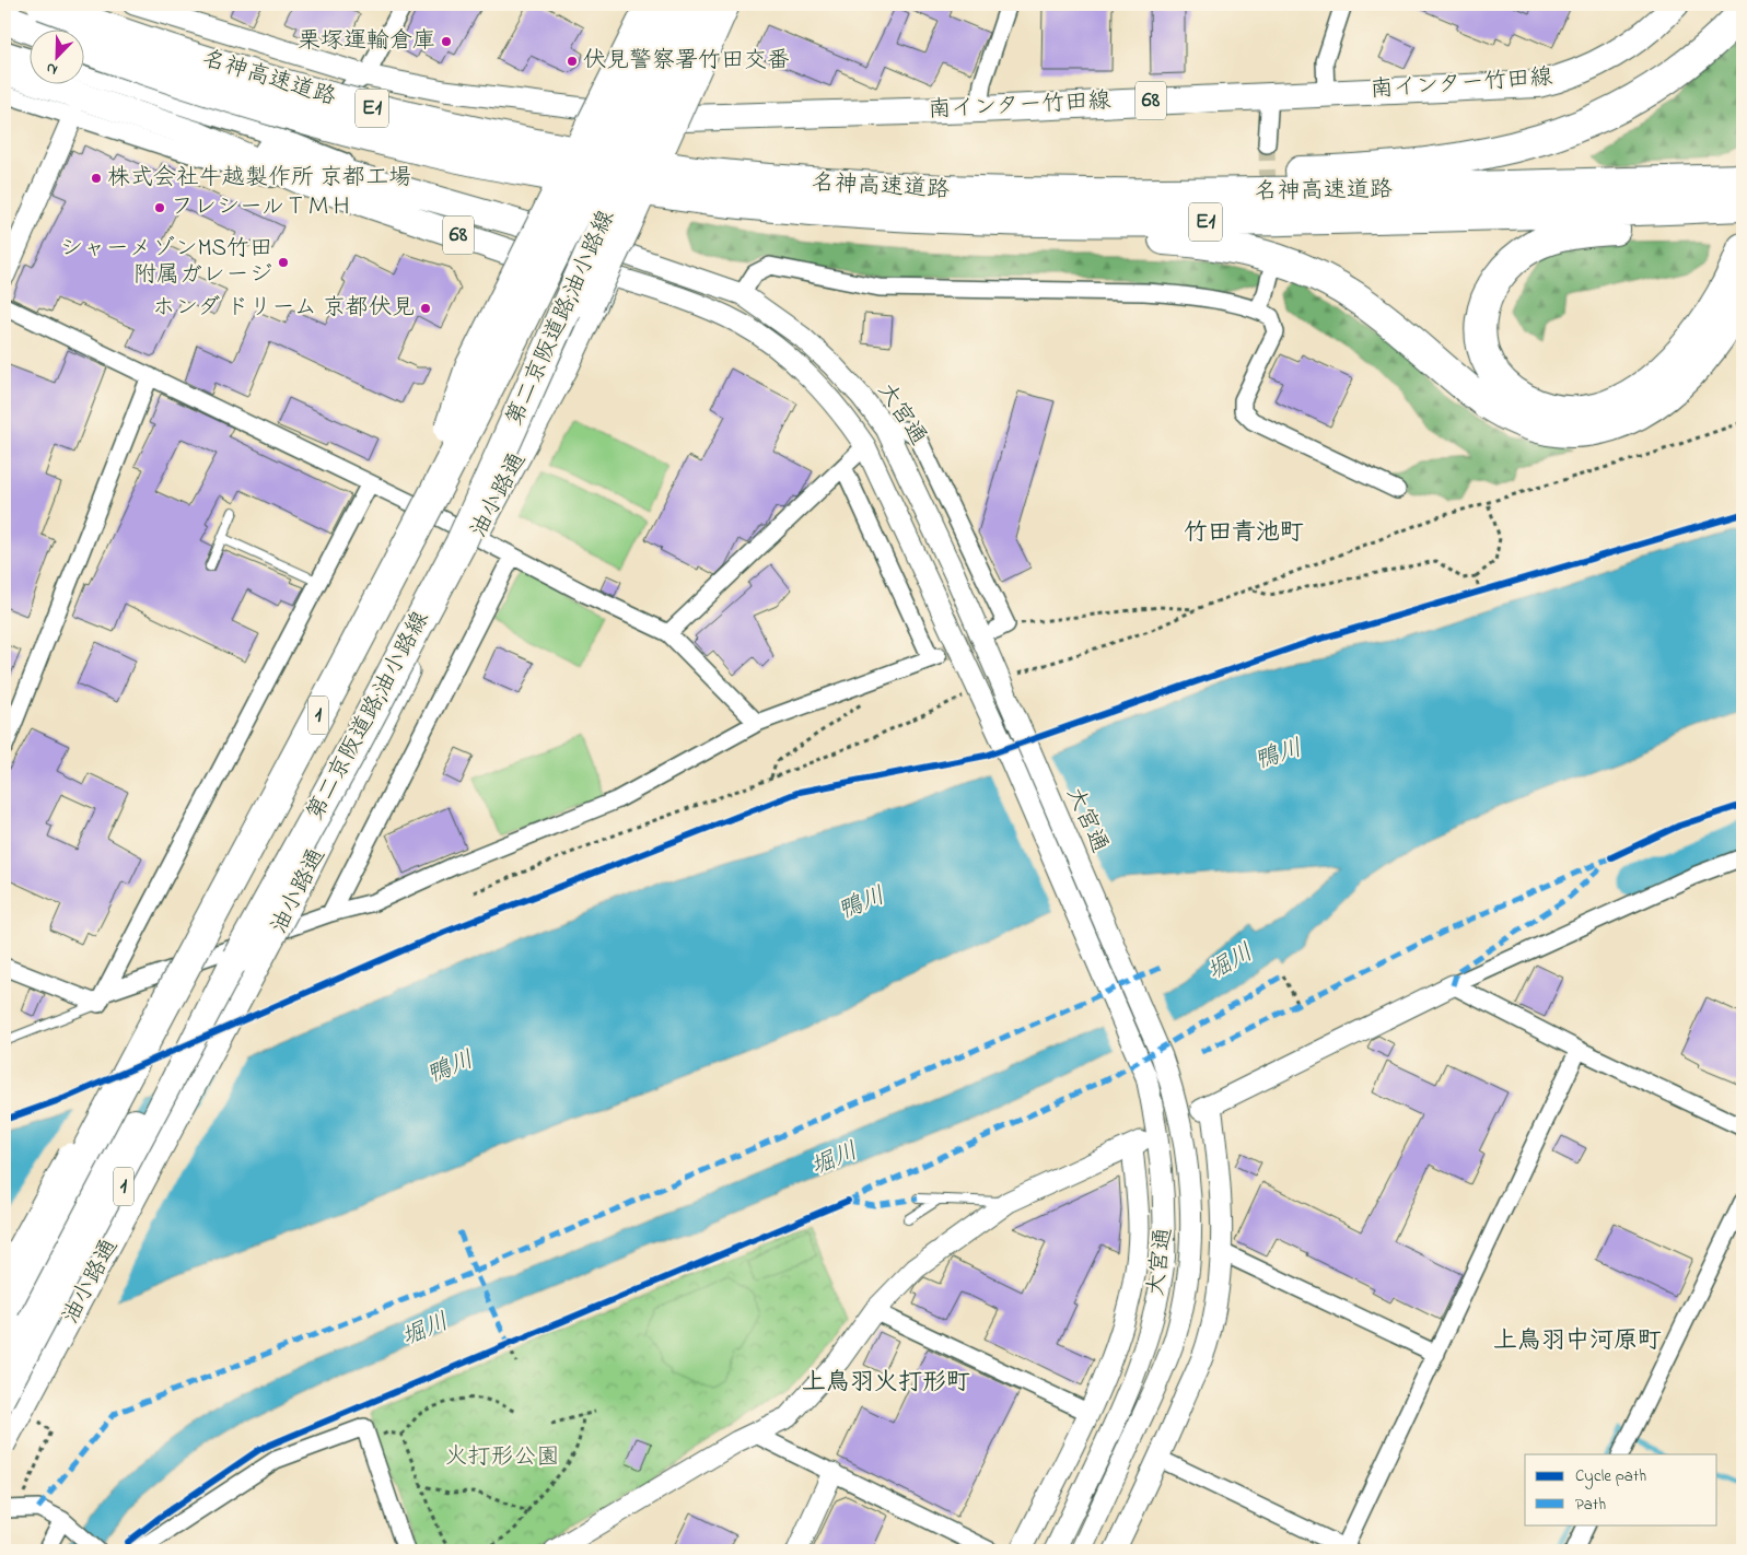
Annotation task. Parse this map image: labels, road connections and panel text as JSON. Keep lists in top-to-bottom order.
{
  "streets": {
    "highway": [
      "名神高速道路",
      "E1",
      "第二京阪道路;油小路線",
      "1"
    ],
    "main road": ["南インター竹田線", "68", "油小路通"],
    "street": ["大宮通"]
  },
  "crossings": [
    ["南インター竹田線", "油小路通"],
    ["68", "大宮通"],
    ["68", "油小路通"],
    ["第二京阪道路;油小路線", "油小路通"],
    ["大宮通", "油小路通"]
  ],
  "districts": ["竹田青池町", "上鳥羽中河原町", "上鳥羽火打形町"],
  "water": ["鴨川", "堀川"],
  "parks": ["火打形公園"],
  "places": [
    "栗塚運輸倉庫",
    "伏見警察署竹田交番",
    "株式会社牛越製作所 京都工場",
    "フレシールＴＭＨ",
    "シャーメゾンMS竹田 附属ガレージ",
    "ホンダ ドリーム 京都伏見"
  ],
  "legend": ["Cycle path", "Path"],
  "north": "bottom left"
}
